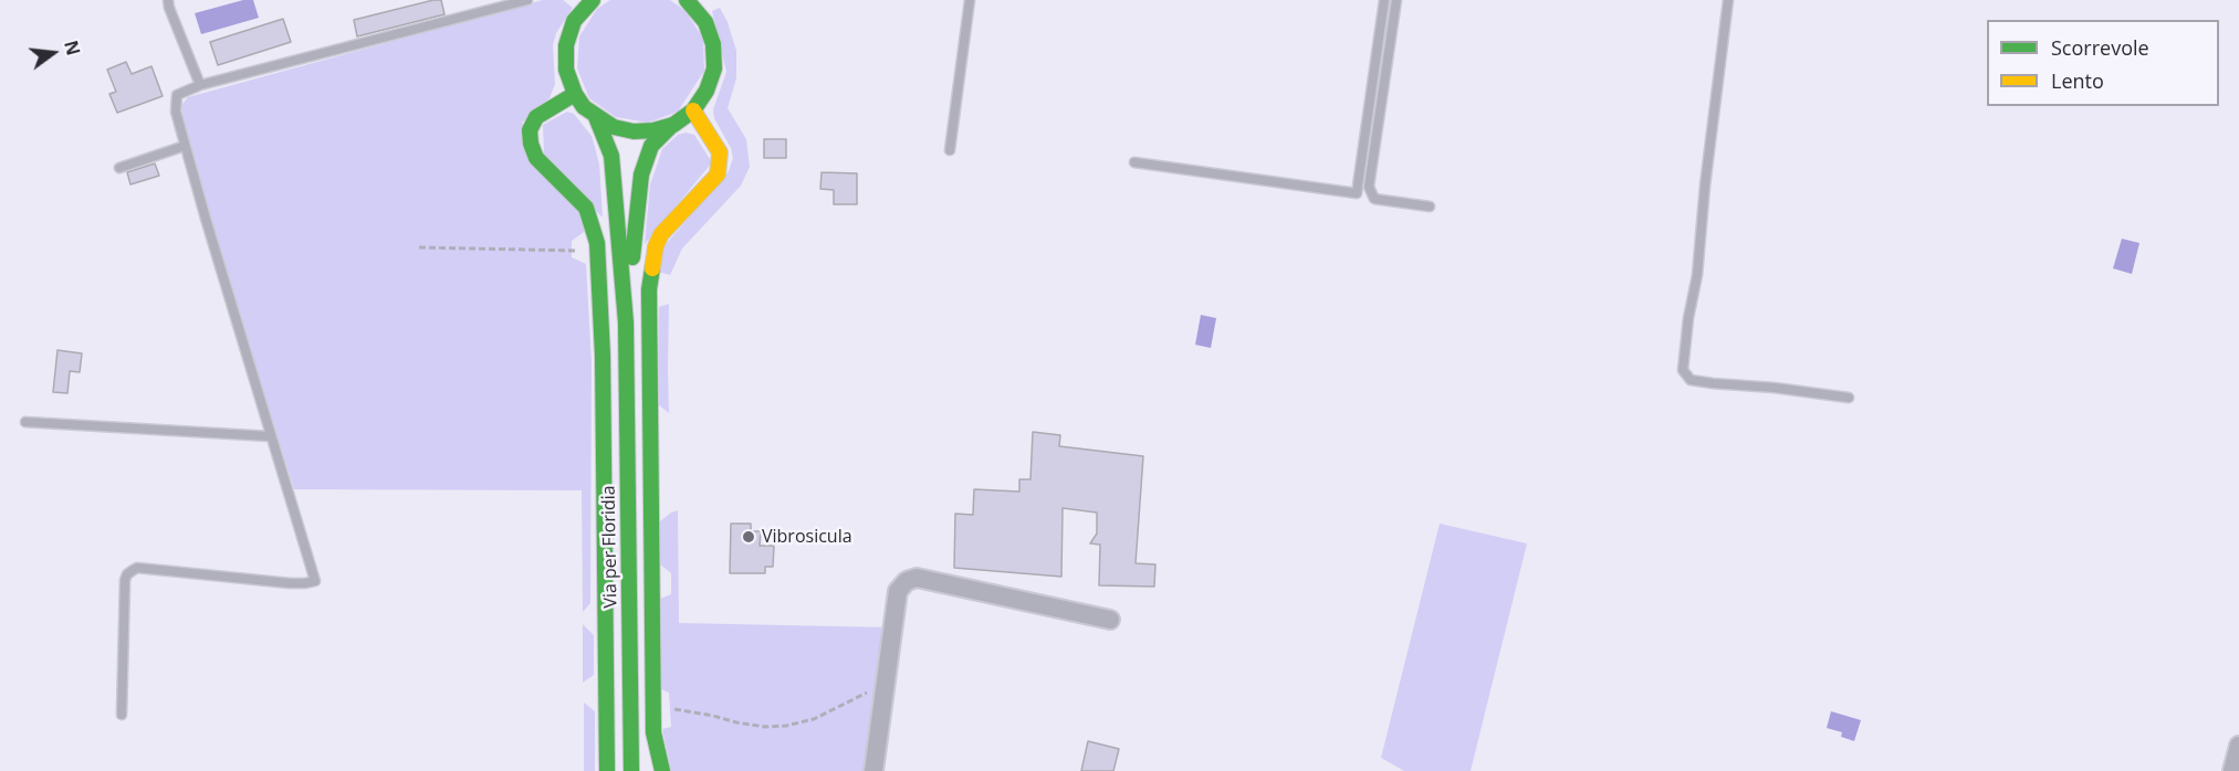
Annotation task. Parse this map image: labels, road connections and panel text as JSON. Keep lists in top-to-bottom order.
{
  "streets": {
    "street": ["Via per Floridia"]
  },
  "places": ["Vibrosicula"],
  "legend": ["Scorrevole", "Lento"],
  "north": "right"
}
